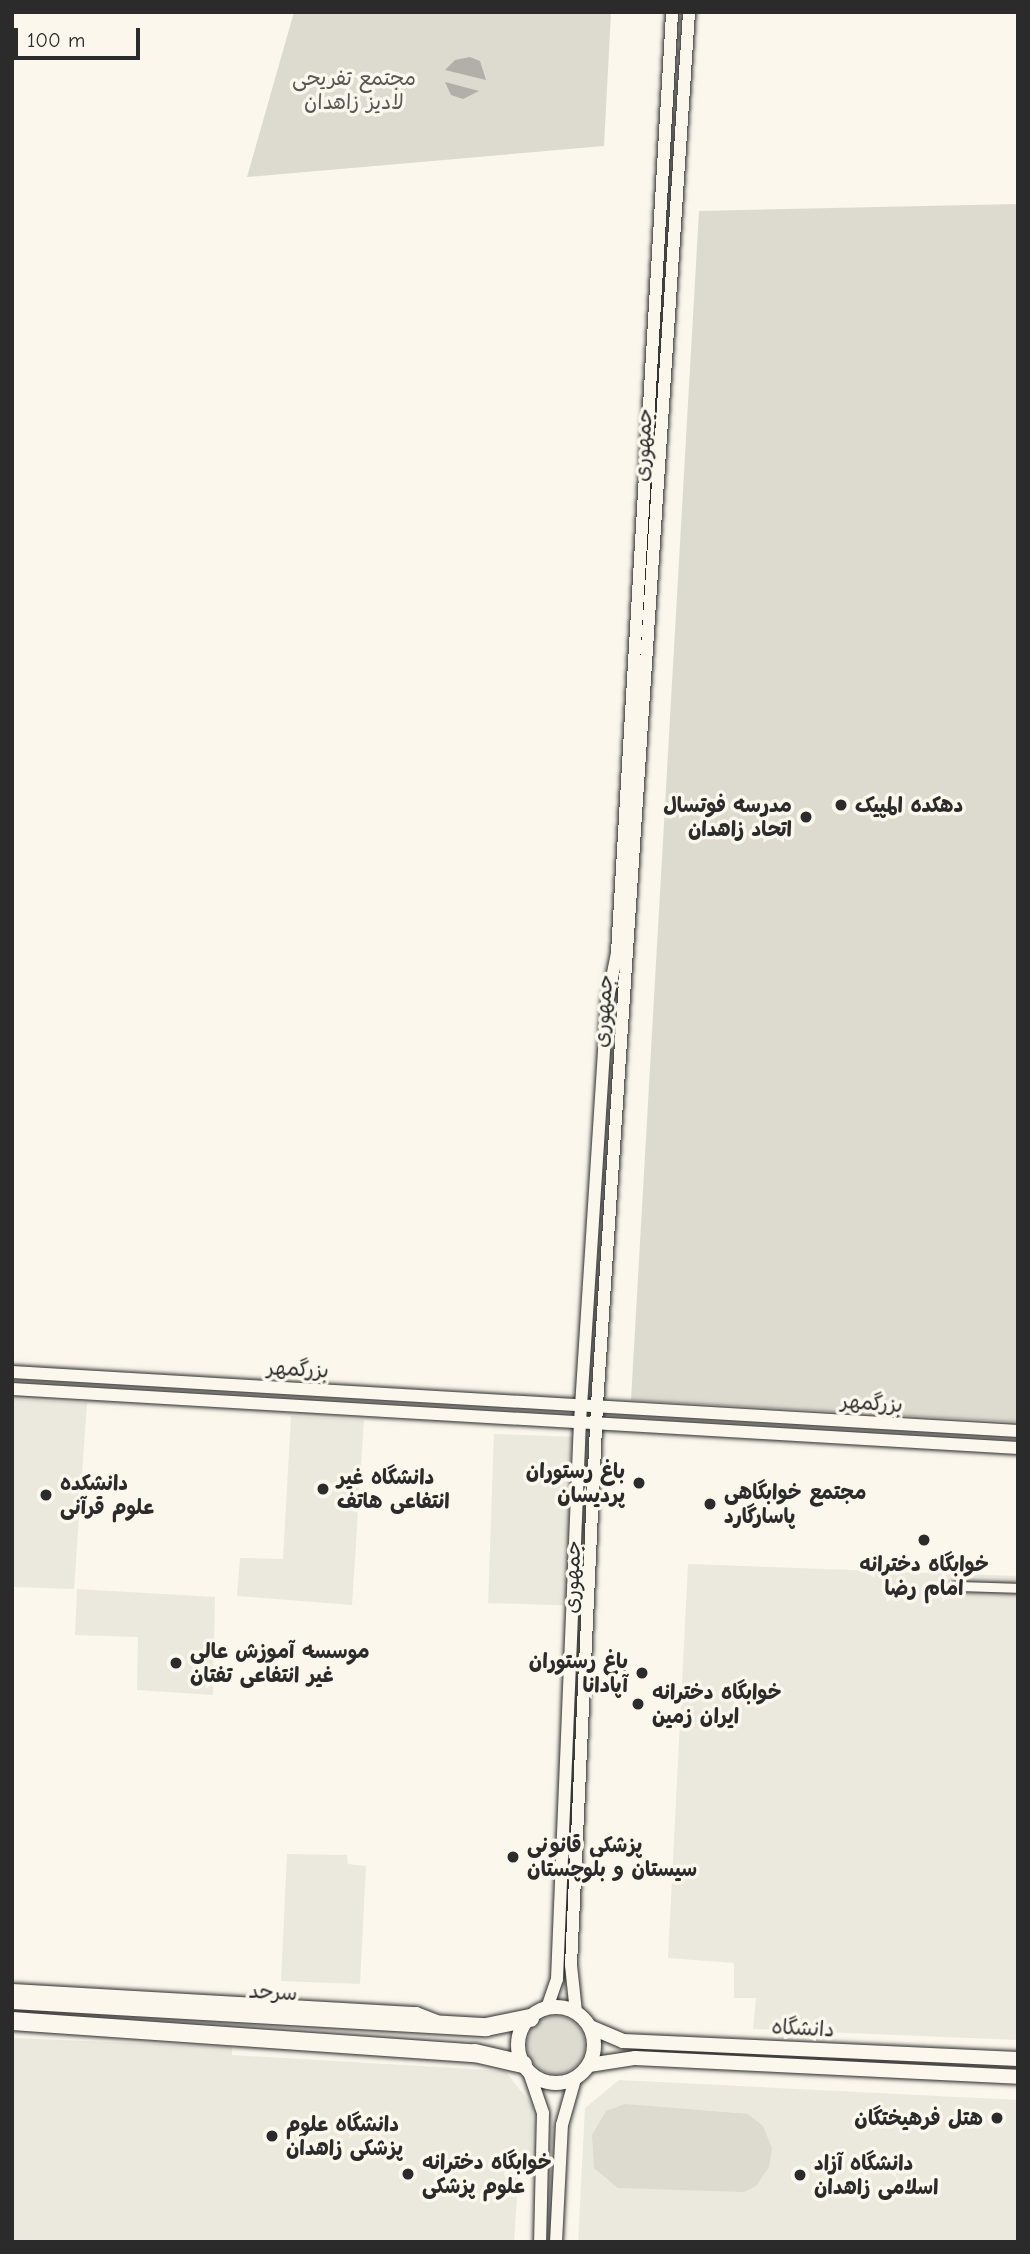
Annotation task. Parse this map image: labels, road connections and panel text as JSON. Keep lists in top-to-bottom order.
{
  "streets": {
    "highway": ["سرحد"],
    "main road": ["جمهوری", "بزرگمهر", "دانشگاه"]
  },
  "crossings": [
    ["جمهوری", "بزرگمهر"],
    ["جمهوری", "سرحد"],
    ["جمهوری", "دانشگاه"],
    ["سرحد", "دانشگاه"]
  ],
  "parks": ["مجتمع تفریحی لادیز زاهدان"],
  "places": [
    "دهکده المپیک",
    "مدرسه فوتسال اتحاد زاهدان",
    "باغ رستوران پردیسان",
    "دانشگاه غیر انتفاعی هاتف",
    "دانشکده علوم قرآنی",
    "مجتمع خوابگاهی پاسارگارد",
    "خوابگاه دخترانه امام رضا",
    "موسسه آموزش عالی غیر انتفاعی تفتان",
    "باغ رستوران آپادانا",
    "خوابگاه دخترانه ایران زمین",
    "پزشکی قانونی سیستان و بلوچستان",
    "هتل فرهیختگان",
    "دانشگاه علوم پزشکی زاهدان",
    "خوابگاه دخترانه علوم پزشکی",
    "دانشگاه آزاد اسلامی زاهدان"
  ],
  "scale_bar": "100 m"
}
